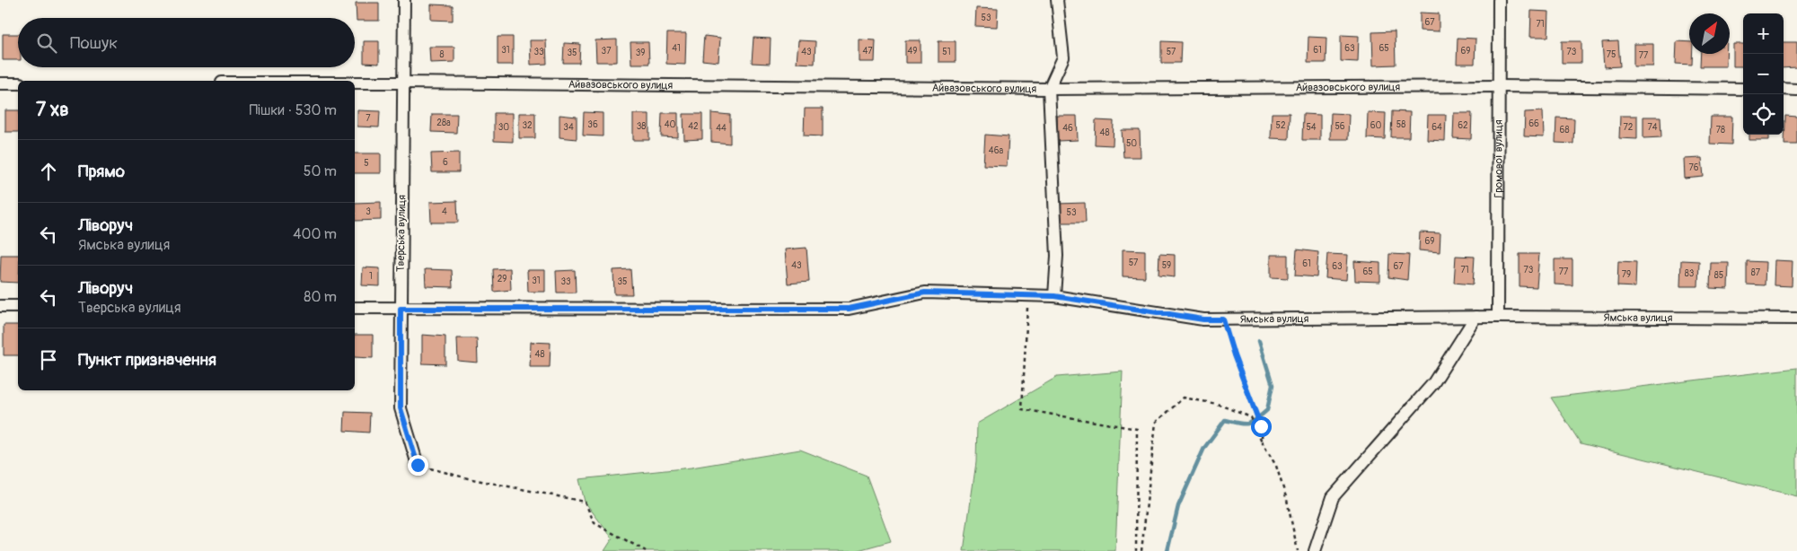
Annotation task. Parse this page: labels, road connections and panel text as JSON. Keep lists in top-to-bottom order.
{
  "streets": {
    "street": [
      "Айвазовського вулиця",
      "Громової вулиця",
      "Тверська вулиця",
      "Ямська вулиця"
    ]
  },
  "crossings": [
    ["Айвазовського вулиця", "Громової вулиця"],
    ["Айвазовського вулиця", "Тверська вулиця"],
    ["Громової вулиця", "Ямська вулиця"],
    ["Тверська вулиця", "Ямська вулиця"]
  ],
  "house_numbers": [
    "53",
    "67",
    "71",
    "41",
    "63",
    "65",
    "31",
    "61",
    "37",
    "47",
    "49",
    "69",
    "33",
    "43",
    "51",
    "57",
    "73",
    "35",
    "39",
    "8",
    "75",
    "77",
    "7",
    "28а",
    "66",
    "36",
    "40",
    "58",
    "32",
    "52",
    "60",
    "62",
    "38",
    "42",
    "56",
    "30",
    "34",
    "54",
    "64",
    "72",
    "74",
    "44",
    "46",
    "68",
    "78",
    "48",
    "50",
    "46а",
    "6",
    "5",
    "76",
    "3",
    "4",
    "53",
    "69",
    "57",
    "61",
    "43",
    "59",
    "63",
    "67",
    "71",
    "73",
    "65",
    "77",
    "87",
    "83",
    "79",
    "85",
    "1",
    "29",
    "31",
    "33",
    "35",
    "48"
  ],
  "north": "top right",
  "page": {
    "map_buttons": ["+", "−"],
    "search": "Пошук",
    "heading": ["7 хв", "Пішки · 530 m"],
    "list": [
      ["Прямо", "50 m"],
      ["Ліворуч", "Ямська вулиця", "400 m"],
      ["Ліворуч", "Тверська вулиця", "80 m"],
      "Пункт призначення"
    ]
  }
}
